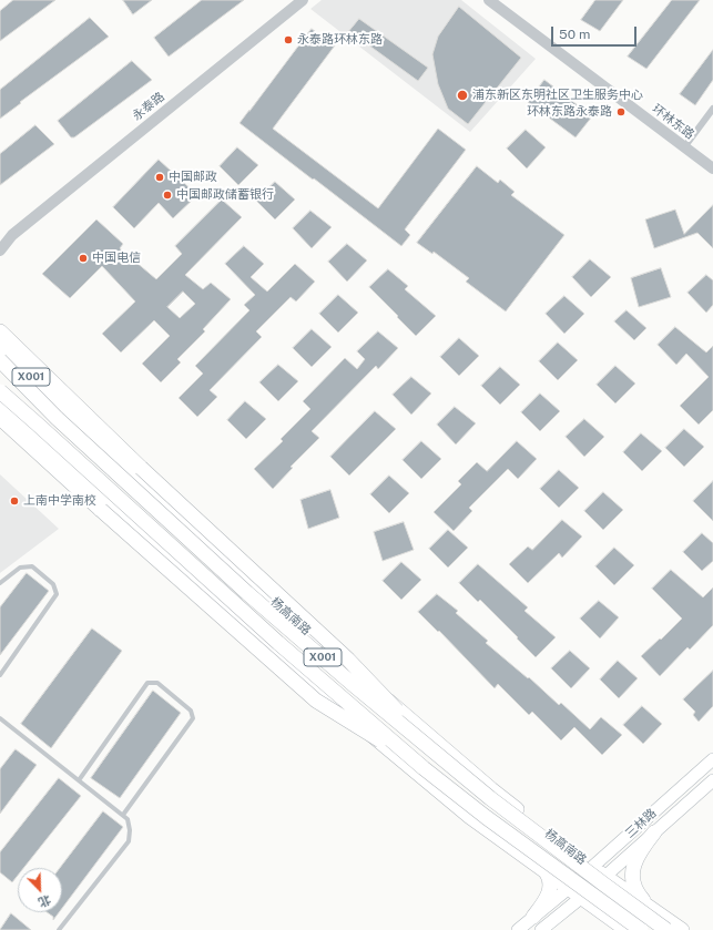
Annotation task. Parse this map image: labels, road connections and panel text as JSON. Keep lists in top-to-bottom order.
{
  "streets": {
    "main road": ["X001", "杨高南路", "三林路"],
    "street": ["永泰路", "环林东路"]
  },
  "crossings": [
    ["杨高南路", "三林路"]
  ],
  "places": [
    "永泰路环林东路",
    "浦东新区东明社区卫生服务中心",
    "环林东路永泰路",
    "中国邮政",
    "中国邮政储蓄银行",
    "中国电信",
    "上南中学南校"
  ],
  "scale_bar": "50 m",
  "north": "bottom right"
}
